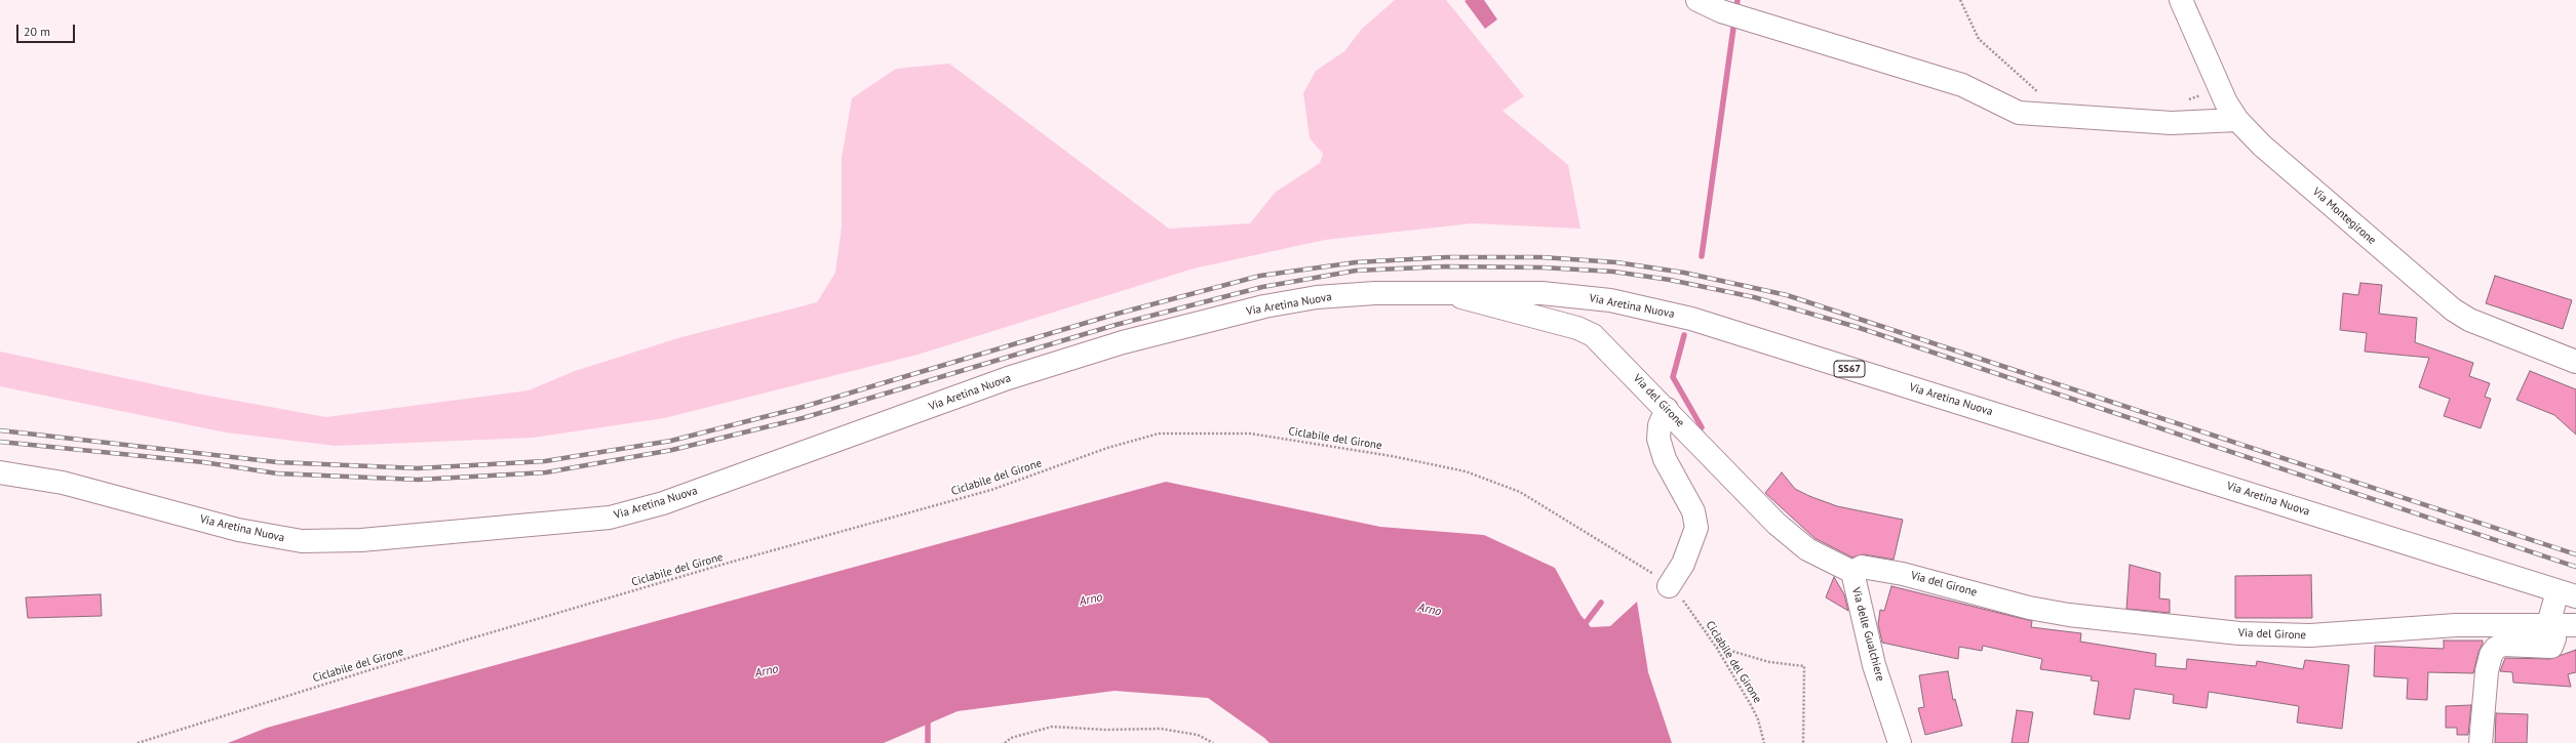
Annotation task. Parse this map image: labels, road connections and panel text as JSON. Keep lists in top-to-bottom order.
{
  "streets": {
    "main road": [
      "Via Montegirone",
      "Via Aretina Nuova",
      "SS67",
      "Via del Girone",
      "Via delle Gualchiere"
    ],
    "path": ["Ciclabile del Girone"]
  },
  "crossings": [
    ["Via Aretina Nuova", "Via del Girone"],
    ["Via del Girone", "Via delle Gualchiere"]
  ],
  "water": ["Arno"],
  "scale_bar": "20 m"
}
